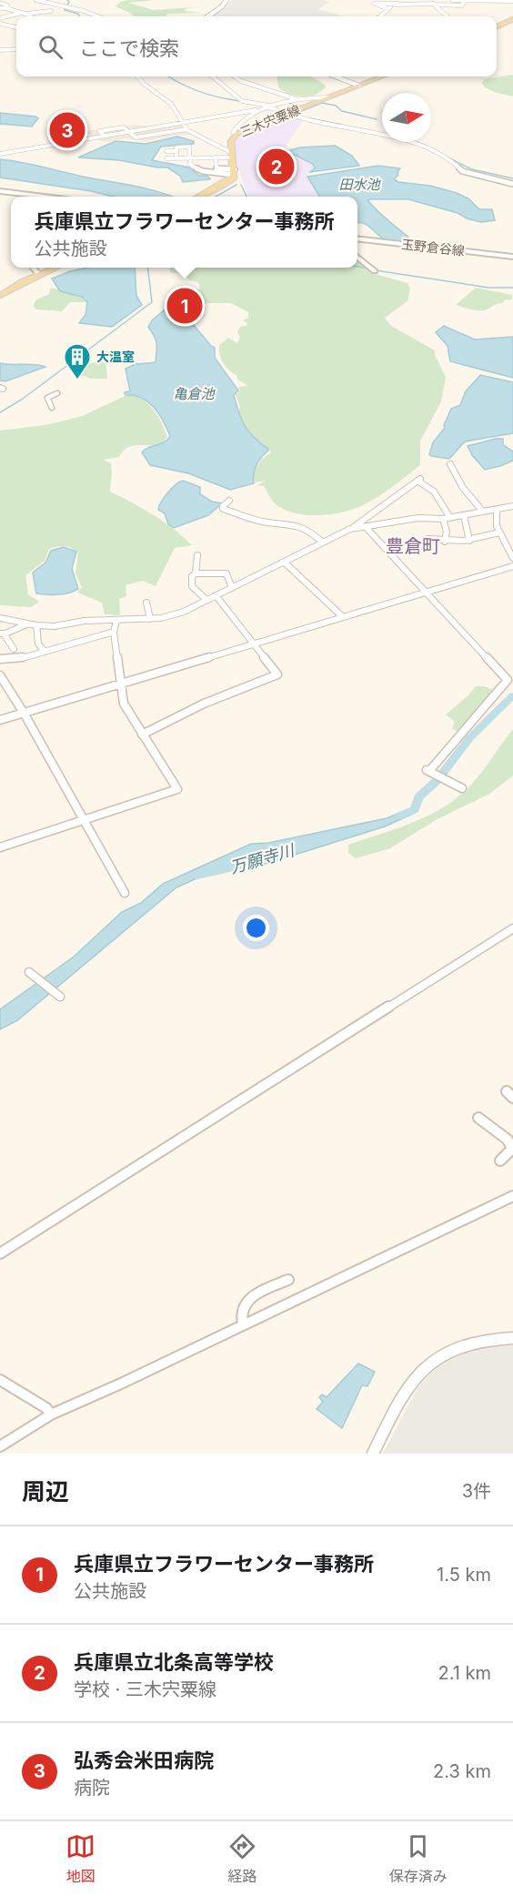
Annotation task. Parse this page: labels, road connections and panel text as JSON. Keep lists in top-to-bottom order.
{
  "streets": {
    "main road": ["三木宍粟線", "玉野倉谷線"]
  },
  "districts": ["豊倉町"],
  "water": ["田水池", "亀倉池", "万願寺川"],
  "places": {
    "building": ["大温室"]
  },
  "north": "right",
  "page": {
    "search": "ここで検索",
    "pins": ["3", "2", "1"],
    "popup": ["兵庫県立フラワーセンター事務所", "公共施設"],
    "heading": ["周辺", "3件"],
    "list": [
      {
        "mark": "1",
        "name": "兵庫県立フラワーセンター事務所",
        "note": "公共施設",
        "value": "1.5 km"
      },
      {
        "mark": "2",
        "name": "兵庫県立北条高等学校",
        "note": "学校 · 三木宍粟線",
        "value": "2.1 km"
      },
      {
        "mark": "3",
        "name": "弘秀会米田病院",
        "note": "病院",
        "value": "2.3 km"
      }
    ],
    "nav": ["地図", "経路", "保存済み"]
  }
}
